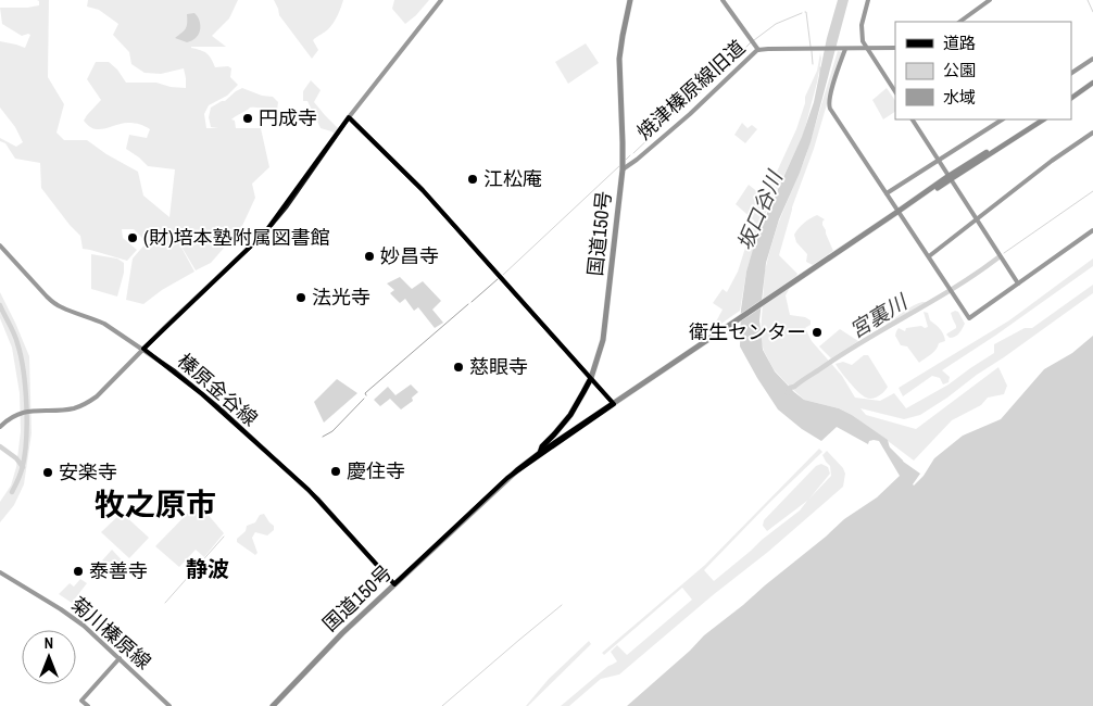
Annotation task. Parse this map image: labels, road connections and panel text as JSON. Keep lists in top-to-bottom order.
{
  "streets": {
    "highway": ["国道150号"],
    "street": ["焼津榛原線旧道", "榛原金谷線", "菊川榛原線"]
  },
  "crossings": [
    ["焼津榛原線旧道", "国道150号"],
    ["国道150号", "榛原金谷線"]
  ],
  "districts": ["牧之原市", "静波"],
  "water": ["坂口谷川", "宮裏川"],
  "places": [
    "円成寺",
    "江松庵",
    "(財)培本塾附属図書館",
    "妙昌寺",
    "法光寺",
    "衛生センター",
    "慈眼寺",
    "慶住寺",
    "安楽寺",
    "泰善寺"
  ],
  "legend": ["道路", "公園", "水域"],
  "north": "top"
}
